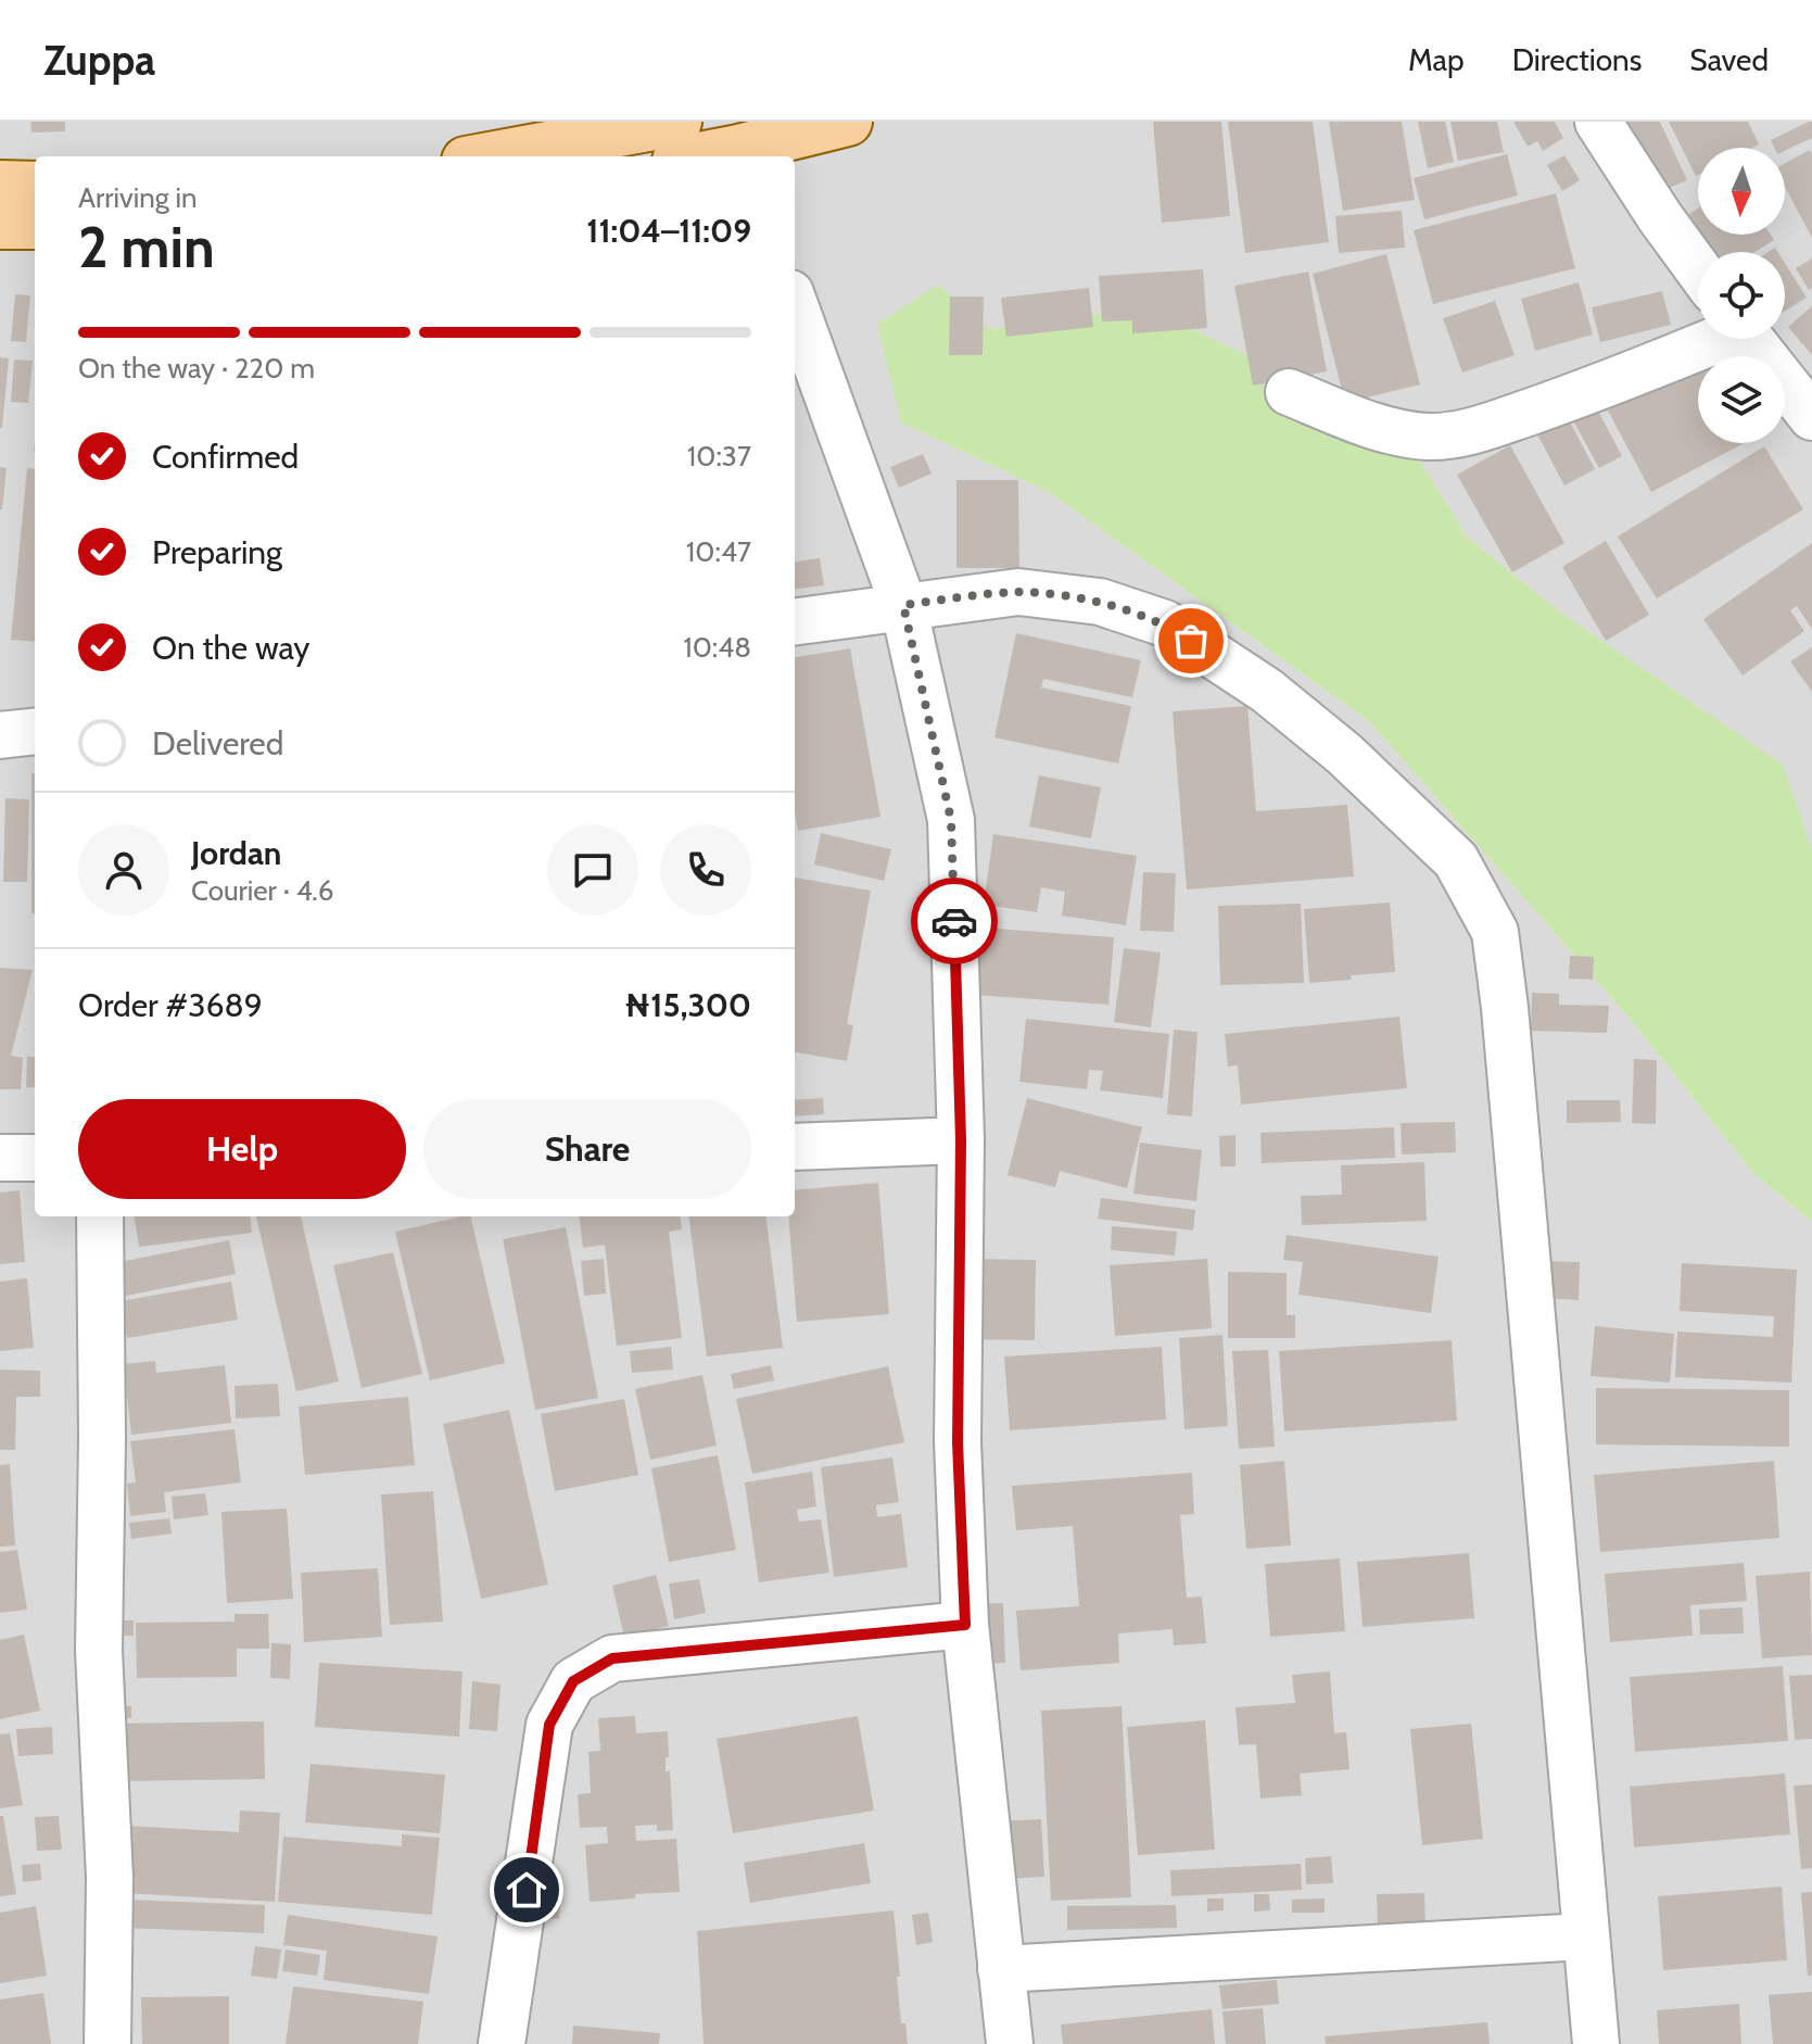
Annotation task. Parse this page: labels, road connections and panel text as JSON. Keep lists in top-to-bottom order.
{
  "north": "bottom",
  "page": {
    "header": "Zuppa",
    "nav": ["Map", "Directions", "Saved"],
    "heading": ["2 min", "Arriving in", "11:04–11:09"],
    "panel": [
      "Jordan",
      "Courier · 4.6",
      "Order #3689",
      "₦15,300"
    ],
    "bar": "On the way · 220 m",
    "list": [
      ["Confirmed", "10:37"],
      ["Preparing", "10:47"],
      ["On the way", "10:48"],
      "Delivered"
    ],
    "buttons": ["Help", "Share"]
  }
}
